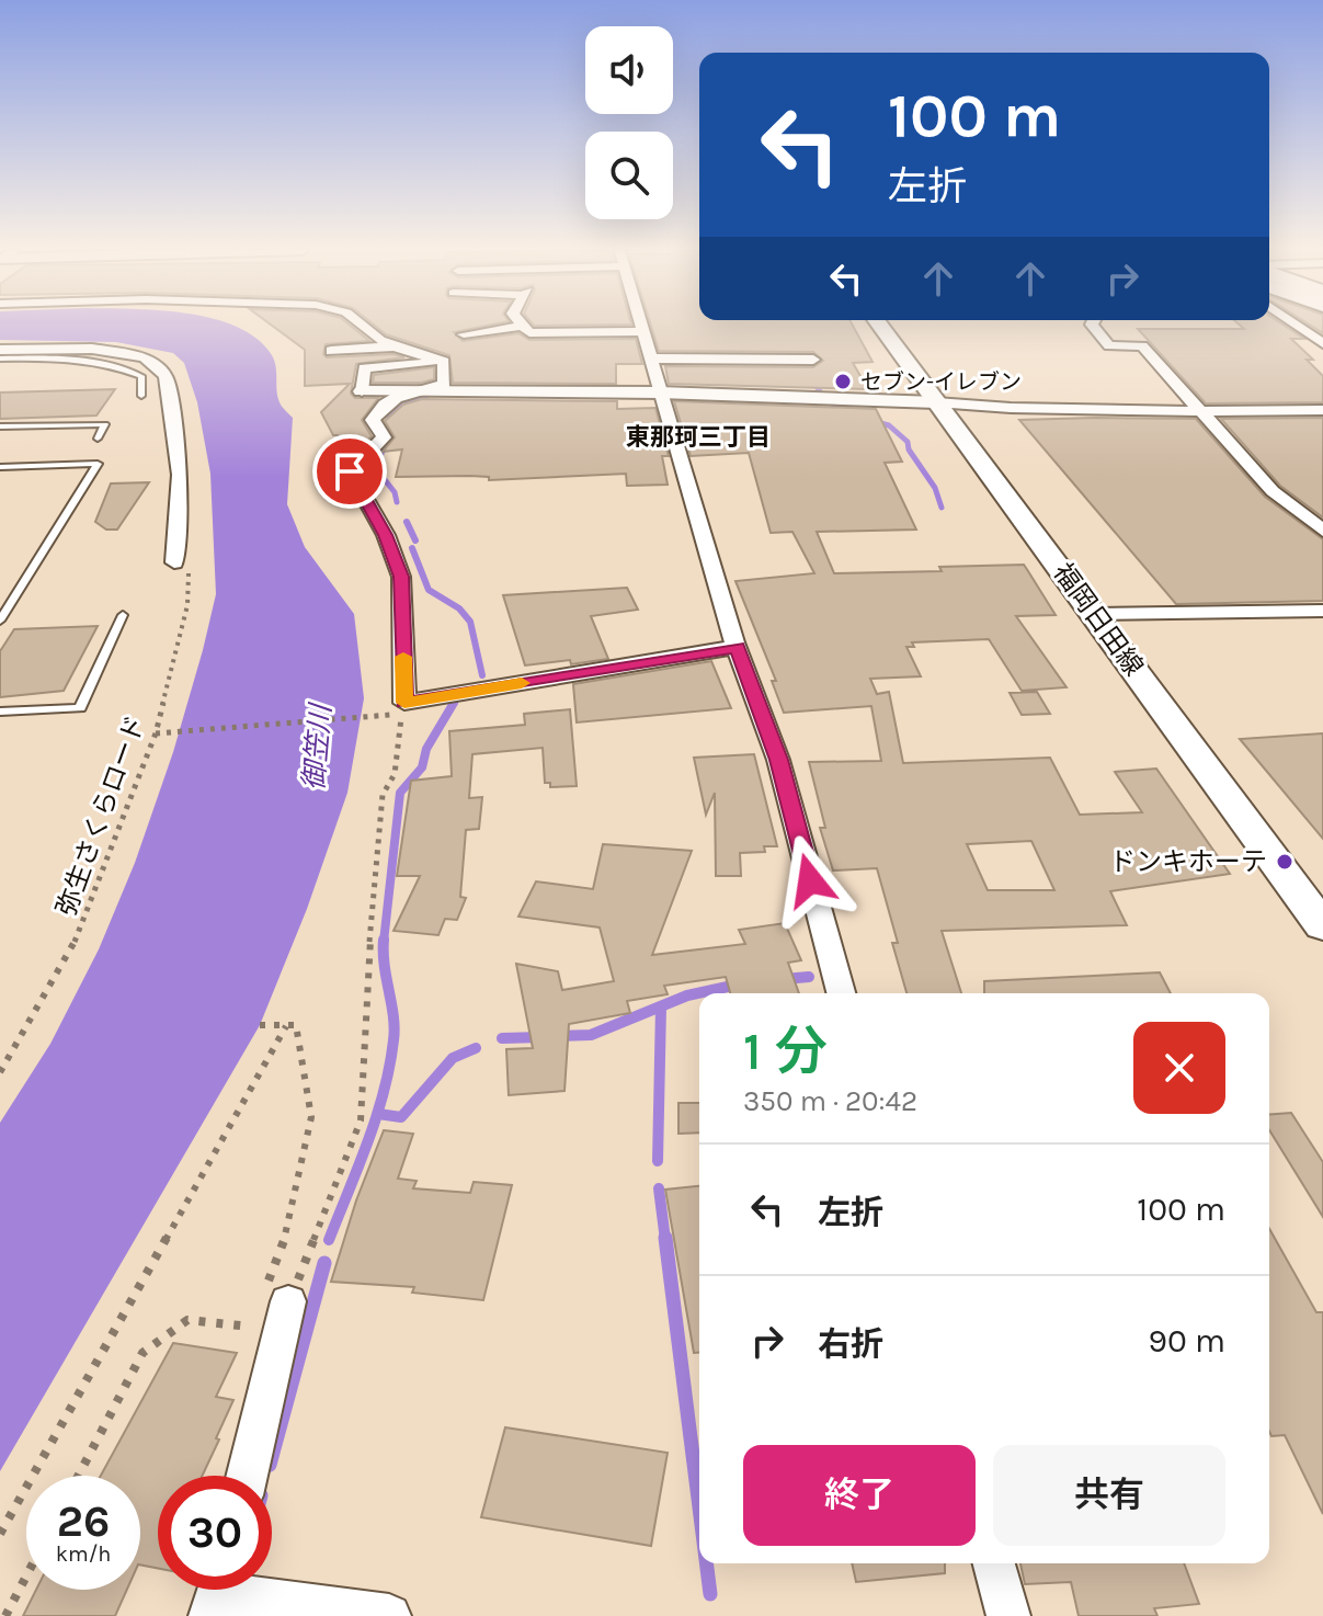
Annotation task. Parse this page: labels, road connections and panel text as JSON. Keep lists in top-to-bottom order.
{
  "streets": {
    "main road": ["福岡日田線"],
    "path": ["弥生さくらロード"]
  },
  "districts": ["東那珂三丁目"],
  "water": ["御笠川"],
  "places": ["セブン-イレブン", "ドンキホーテ"],
  "page": {
    "turn": ["100 m", "左折"],
    "heading": ["1 分", "350 m · 20:42"],
    "list": [
      {
        "name": "左折",
        "value": "100 m"
      },
      {
        "name": "右折",
        "value": "90 m"
      }
    ],
    "buttons": ["終了", "共有"],
    "speed": "26 km/h",
    "limit": "30"
  }
}
